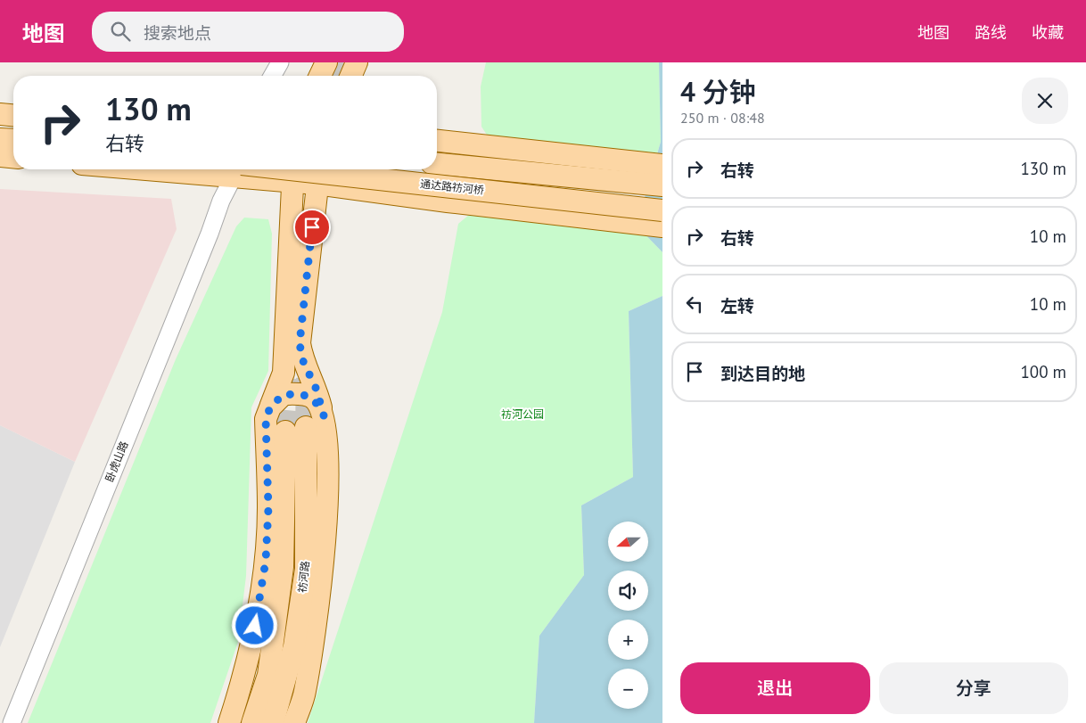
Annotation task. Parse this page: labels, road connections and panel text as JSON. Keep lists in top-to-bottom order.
{
  "streets": {
    "main road": ["通达路祊河桥", "祊河路"],
    "street": ["卧虎山路"]
  },
  "parks": ["祊河公园"],
  "north": "left",
  "page": {
    "header": "地图",
    "search": "搜索地点",
    "nav": ["地图", "路线", "收藏"],
    "heading": ["4 分钟", "250 m · 08:48"],
    "turn": ["130 m", "右转"],
    "list": [
      {
        "name": "右转",
        "value": "130 m"
      },
      {
        "name": "右转",
        "value": "10 m"
      },
      {
        "name": "左转",
        "value": "10 m"
      },
      {
        "name": "到达目的地",
        "value": "100 m"
      }
    ],
    "map_buttons": ["+", "−"],
    "buttons": ["退出", "分享"]
  }
}
